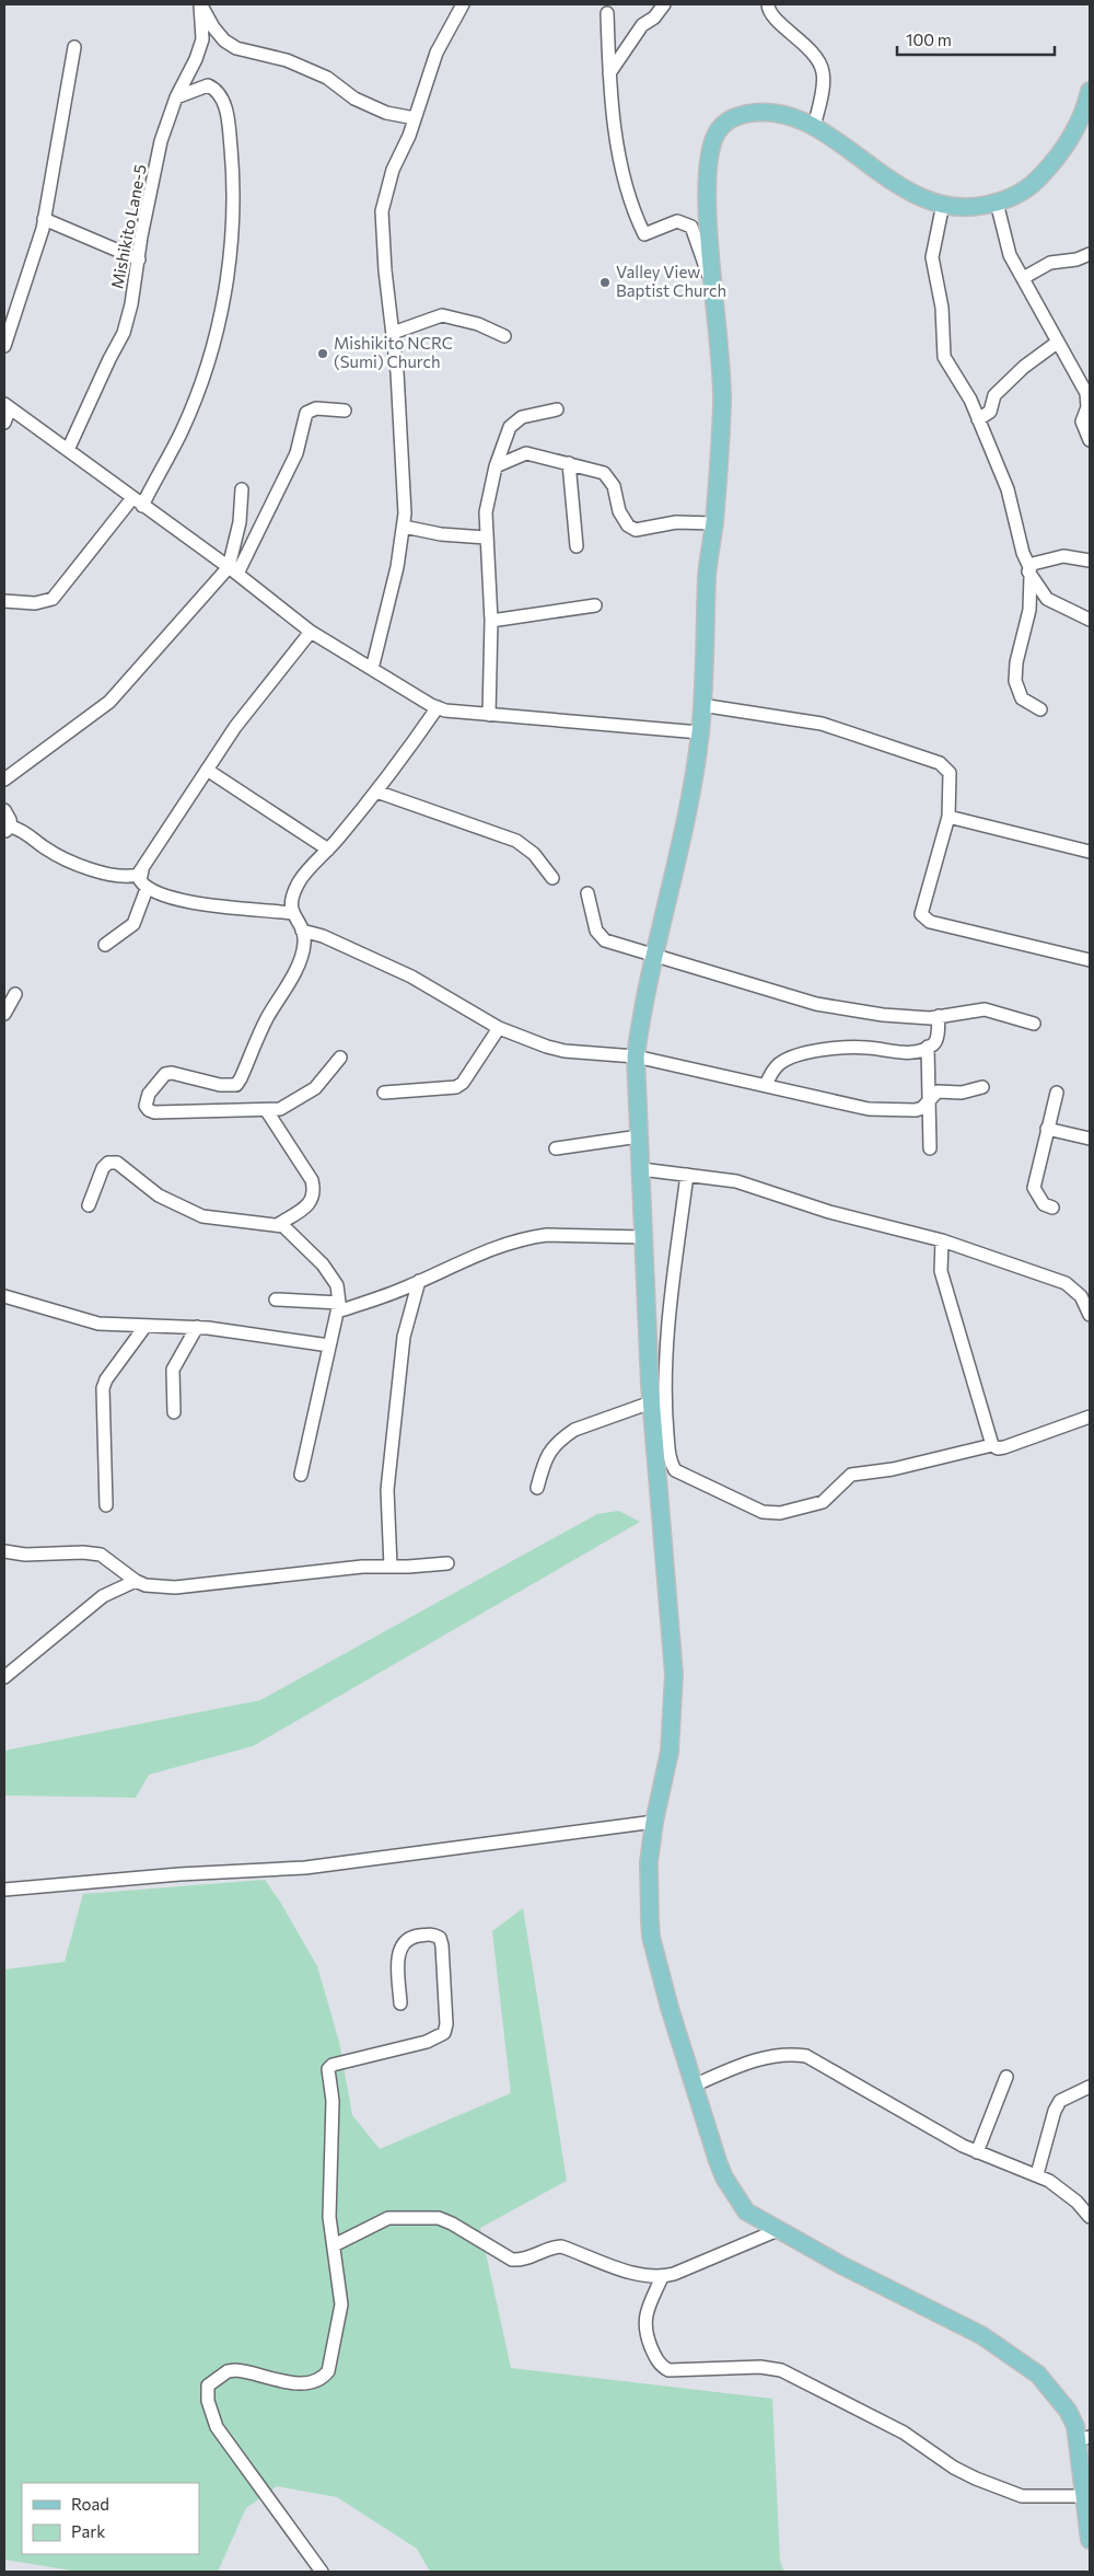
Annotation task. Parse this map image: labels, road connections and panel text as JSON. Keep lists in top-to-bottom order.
{
  "streets": {
    "street": ["Mishikito Lane-5"]
  },
  "places": ["Valley View Baptist Church", "Mishikito NCRC (Sumi) Church"],
  "legend": ["Road", "Park"],
  "scale_bar": "100 m"
}
